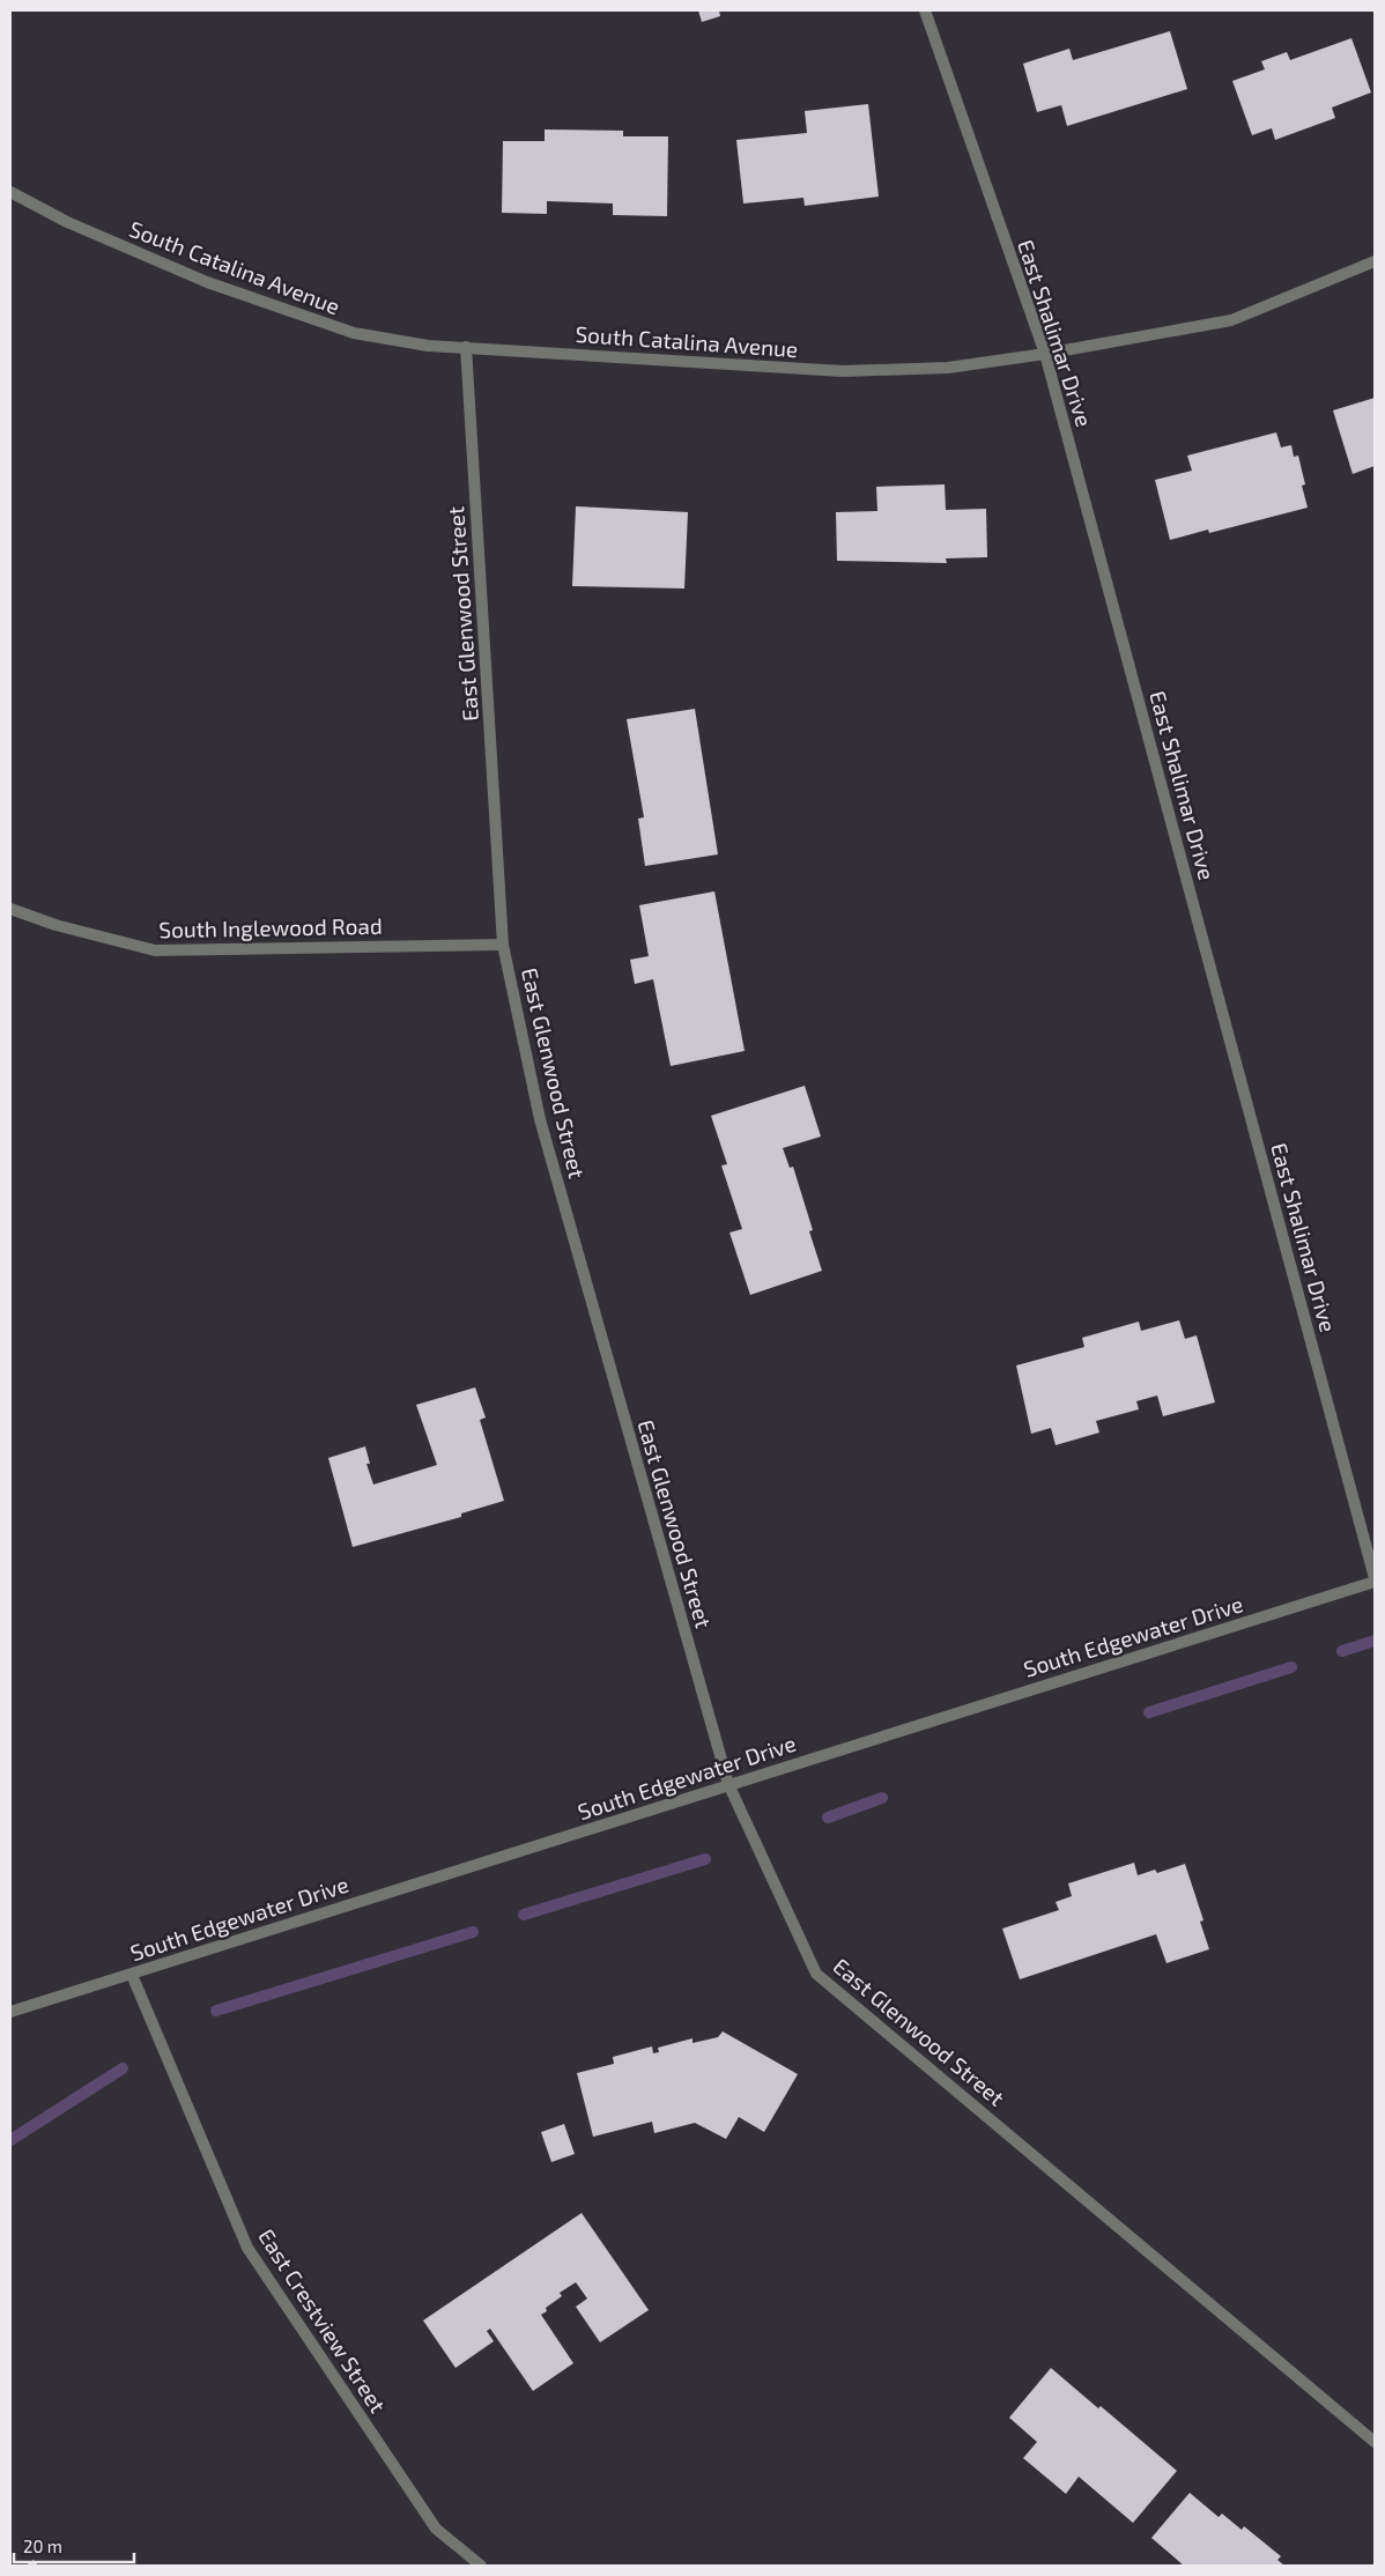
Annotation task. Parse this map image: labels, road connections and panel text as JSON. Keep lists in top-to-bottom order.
{
  "streets": {
    "street": [
      "South Catalina Avenue",
      "East Shalimar Drive",
      "East Glenwood Street",
      "South Inglewood Road",
      "South Edgewater Drive",
      "East Crestview Street"
    ]
  },
  "crossings": [
    ["South Catalina Avenue", "East Shalimar Drive"],
    ["South Catalina Avenue", "East Glenwood Street"],
    ["East Shalimar Drive", "South Edgewater Drive"],
    ["East Glenwood Street", "South Inglewood Road"],
    ["East Glenwood Street", "South Edgewater Drive"],
    ["South Edgewater Drive", "East Crestview Street"]
  ],
  "scale_bar": "20 m"
}
